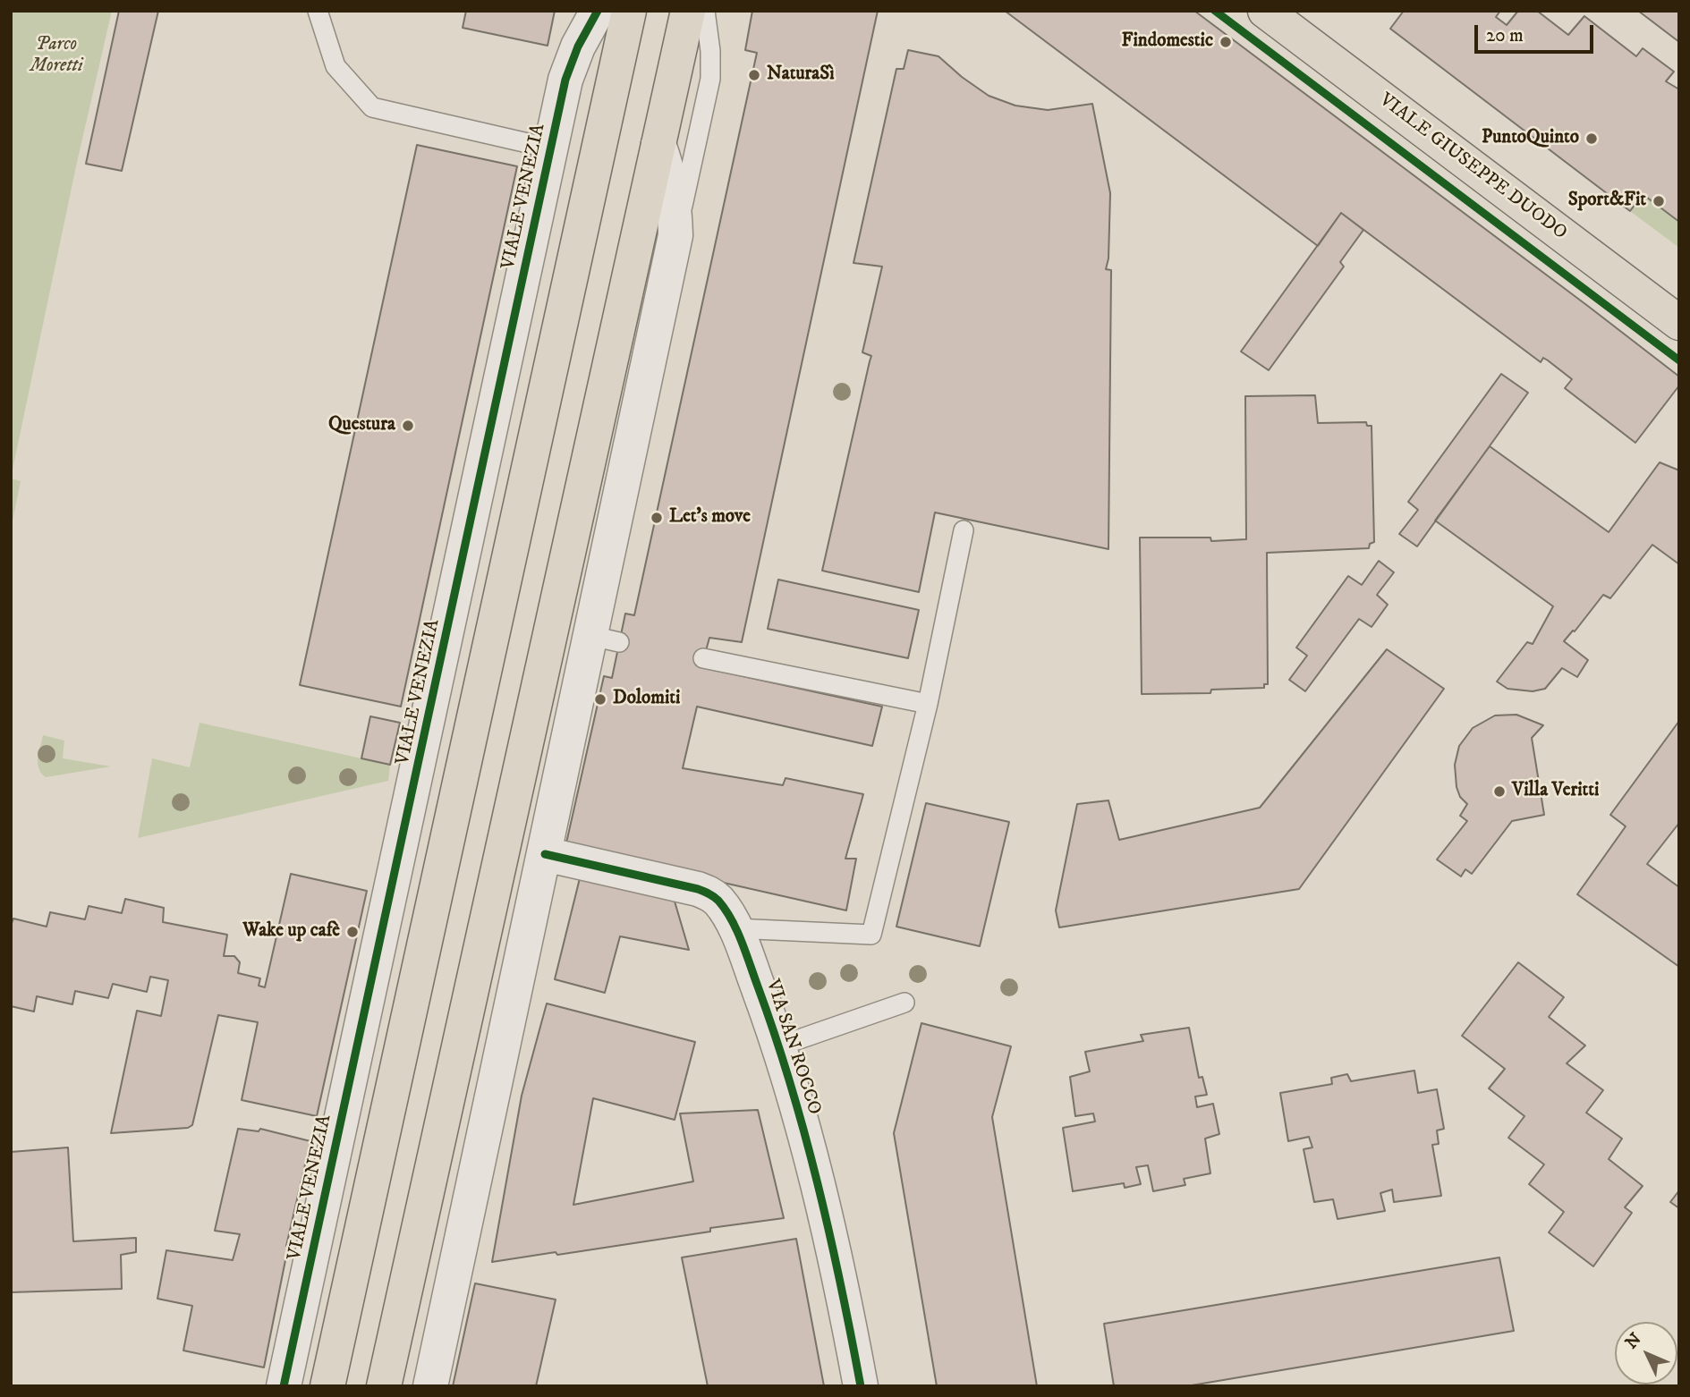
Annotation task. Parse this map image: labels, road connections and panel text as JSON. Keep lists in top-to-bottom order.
{
  "streets": {
    "main road": ["VIALE GIUSEPPE DUODO"],
    "street": ["VIALE VENEZIA", "VIA SAN ROCCO"]
  },
  "parks": ["Parco Moretti"],
  "places": [
    "Findomestic",
    "NaturaSì",
    "PuntoQuinto",
    "Sport&Fit",
    "Questura",
    "Let's move",
    "Dolomiti",
    "Villa Veritti",
    "Wake up cafè"
  ],
  "scale_bar": "20 m",
  "north": "top left"
}
